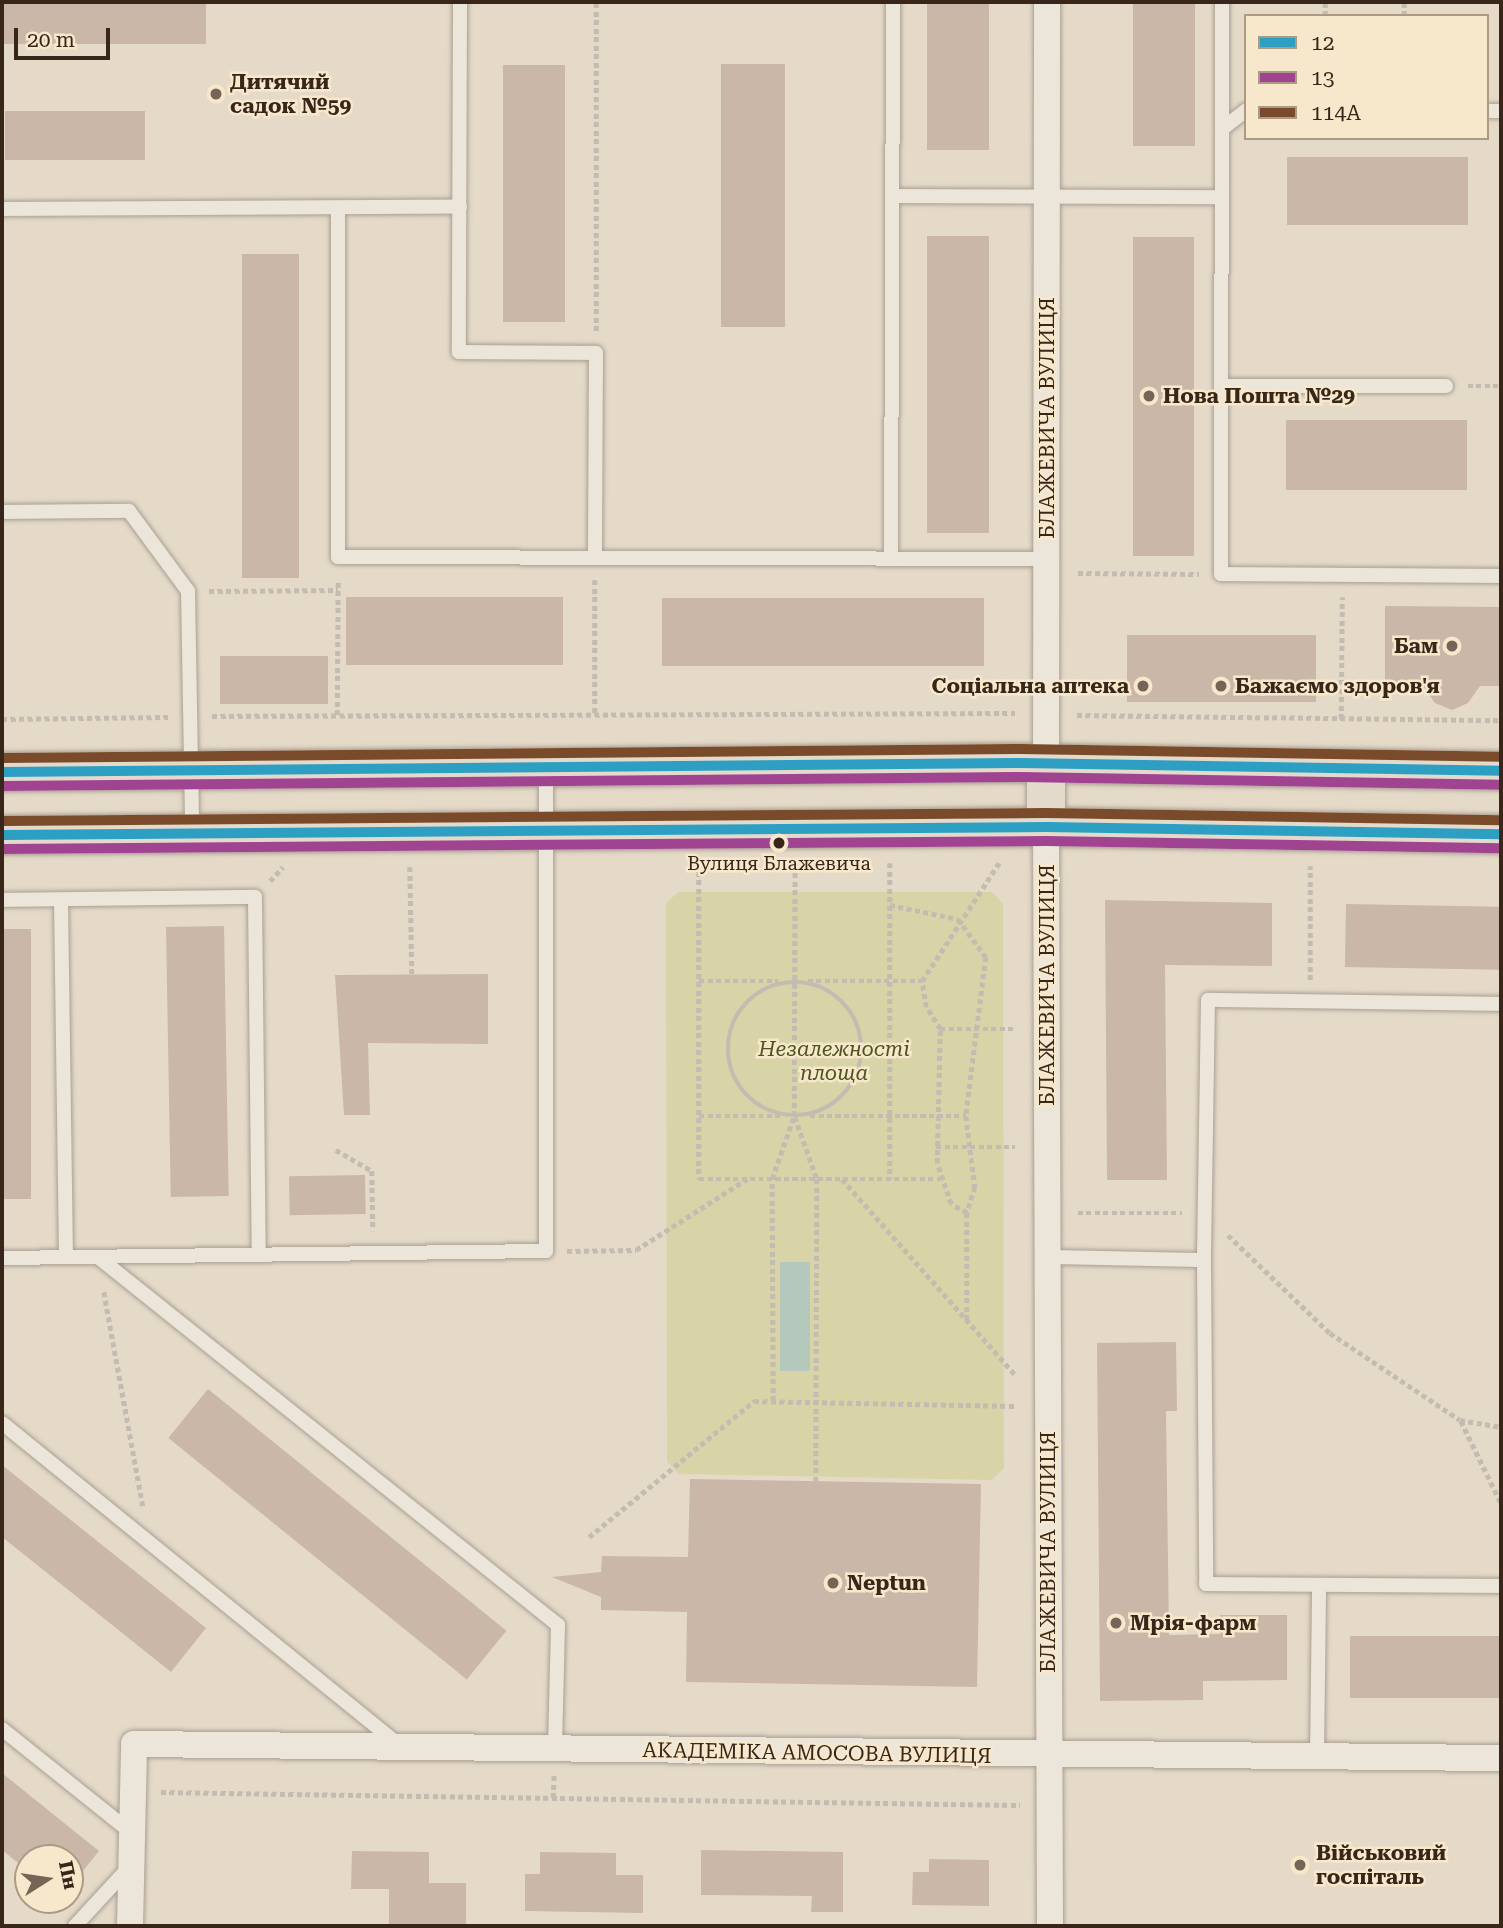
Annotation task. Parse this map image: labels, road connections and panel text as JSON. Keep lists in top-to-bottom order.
{
  "streets": {
    "main road": ["БЛАЖЕВИЧА ВУЛИЦЯ"],
    "street": ["АКАДЕМІКА АМОСОВА ВУЛИЦЯ"]
  },
  "crossings": [
    ["БЛАЖЕВИЧА ВУЛИЦЯ", "АКАДЕМІКА АМОСОВА ВУЛИЦЯ"]
  ],
  "parks": ["Незалежності площа"],
  "places": [
    "Дитячий садок №59",
    "Нова Пошта №29",
    "Бам",
    "Соціальна аптека",
    "Бажаємо здоров'я",
    "Вулиця Блажевича",
    "Neptun",
    "Мрія-фарм",
    "Військовий госпіталь"
  ],
  "lines": ["transit line 114А", "transit line 12", "transit line 13"],
  "legend": ["12", "13", "114А"],
  "scale_bar": "20 m",
  "north": "right"
}
